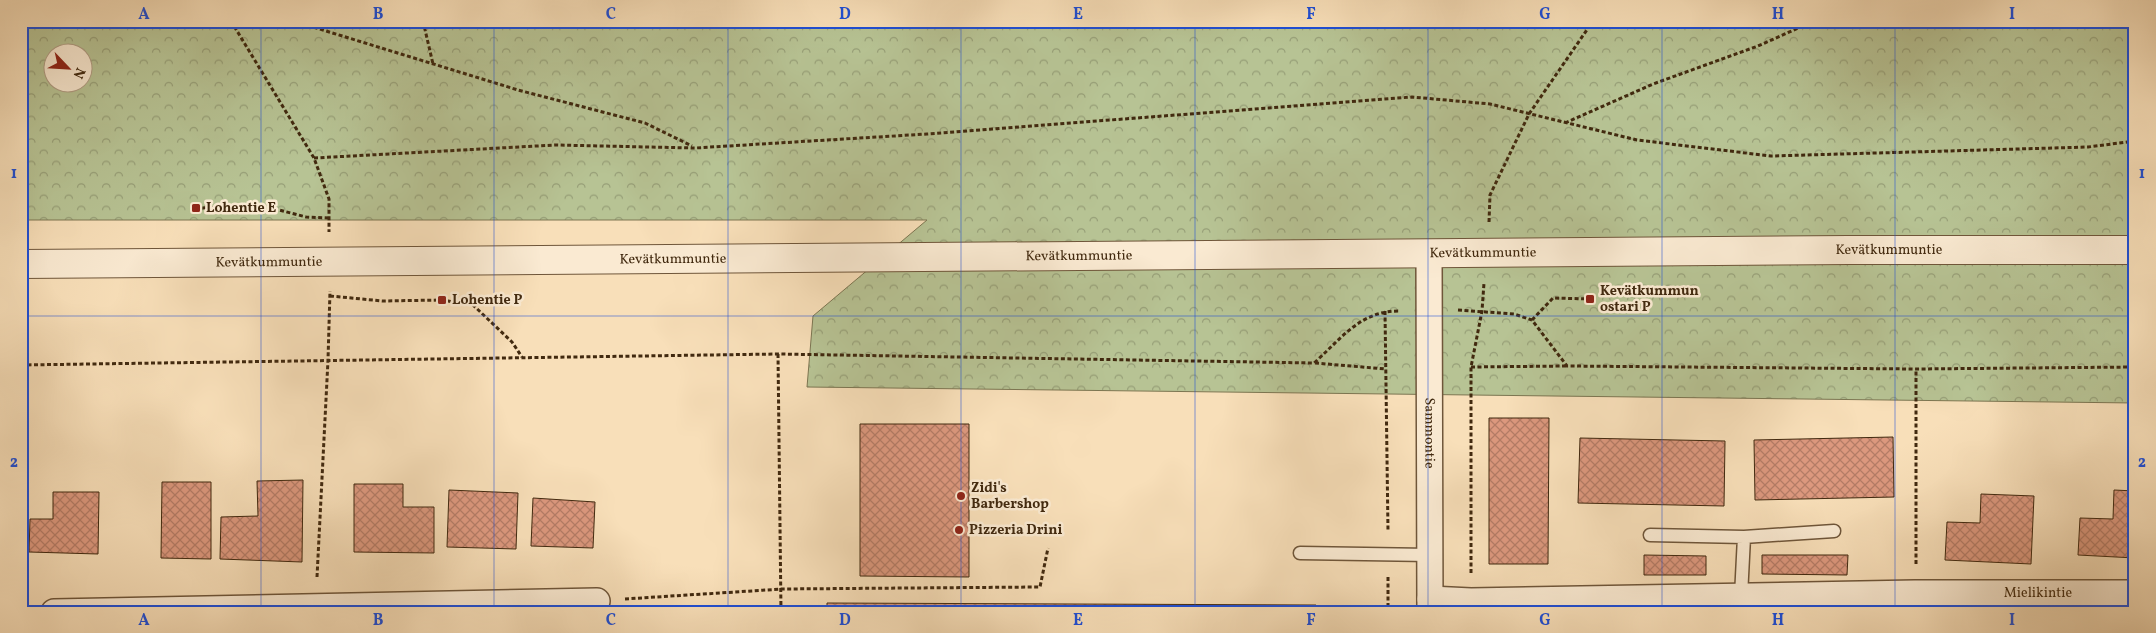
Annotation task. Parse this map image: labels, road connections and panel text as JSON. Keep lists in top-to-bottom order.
{
  "streets": {
    "street": ["Kevätkummuntie", "Sammontie", "Mielikintie"]
  },
  "crossings": [
    ["Kevätkummuntie", "Sammontie"],
    ["Sammontie", "Mielikintie"]
  ],
  "places": {
    "transit": ["Lohentie E", "Kevätkummun ostari P", "Lohentie P"],
    "other": ["Zidi's Barbershop", "Pizzeria Drini"]
  },
  "north": "bottom right",
  "grid": {
    "columns": [
      "A",
      "B",
      "C",
      "D",
      "E",
      "F",
      "G",
      "H",
      "I"
    ],
    "rows": ["1", "2"]
  }
}
